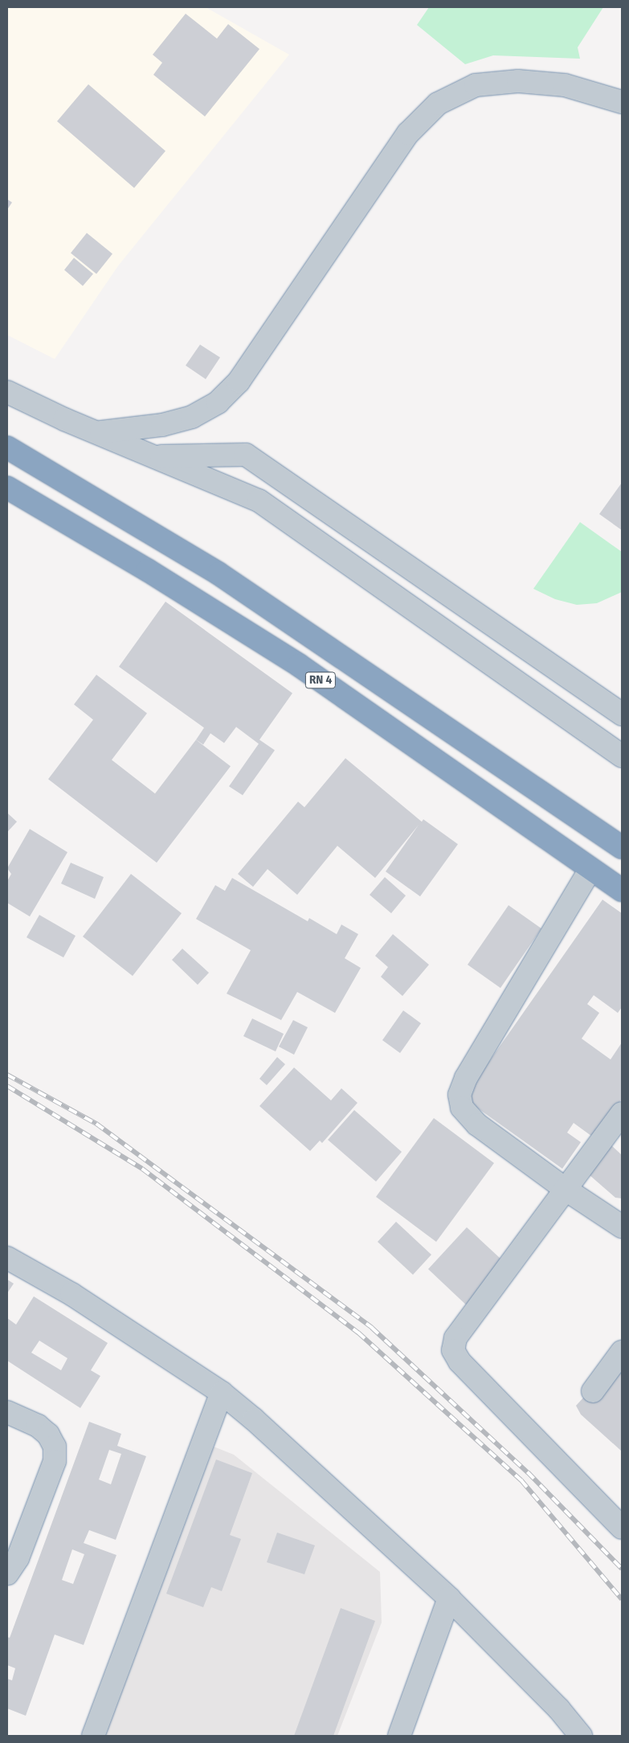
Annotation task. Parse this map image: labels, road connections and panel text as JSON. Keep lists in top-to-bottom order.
{
  "streets": {
    "highway": ["RN 4"]
  }
}
